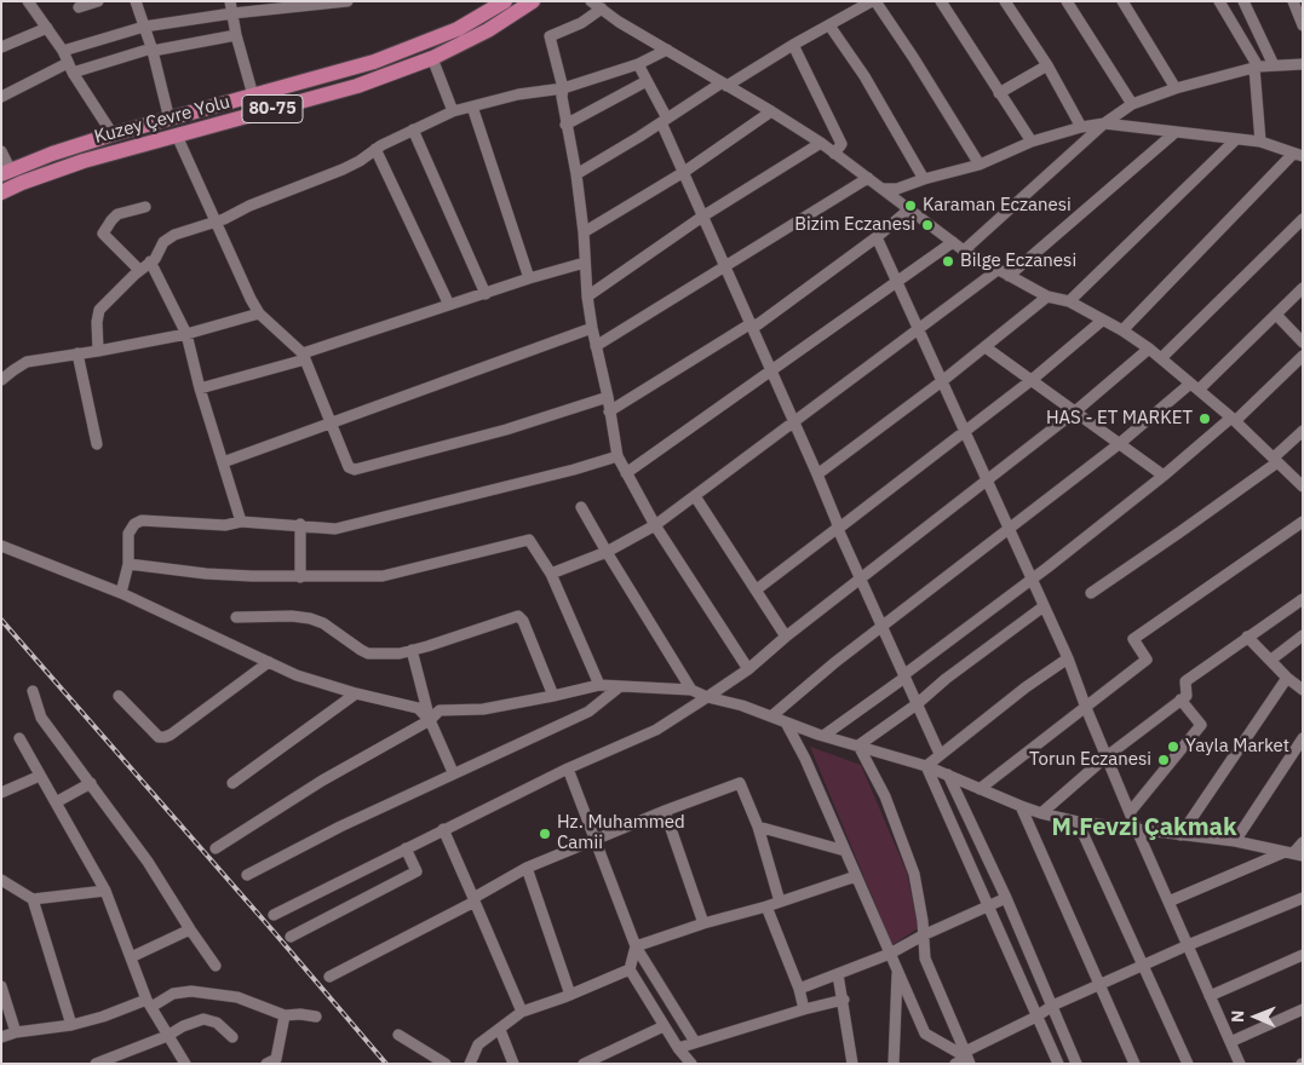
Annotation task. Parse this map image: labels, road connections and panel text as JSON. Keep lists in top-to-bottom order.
{
  "streets": {
    "highway": ["80-75", "Kuzey Çevre Yolu"]
  },
  "districts": ["M.Fevzi Çakmak"],
  "places": [
    "Karaman Eczanesi",
    "Bizim Eczanesi",
    "Bilge Eczanesi",
    "HAS - ET MARKET",
    "Yayla Market",
    "Torun Eczanesi",
    "Hz. Muhammed Camii"
  ],
  "north": "left"
}
